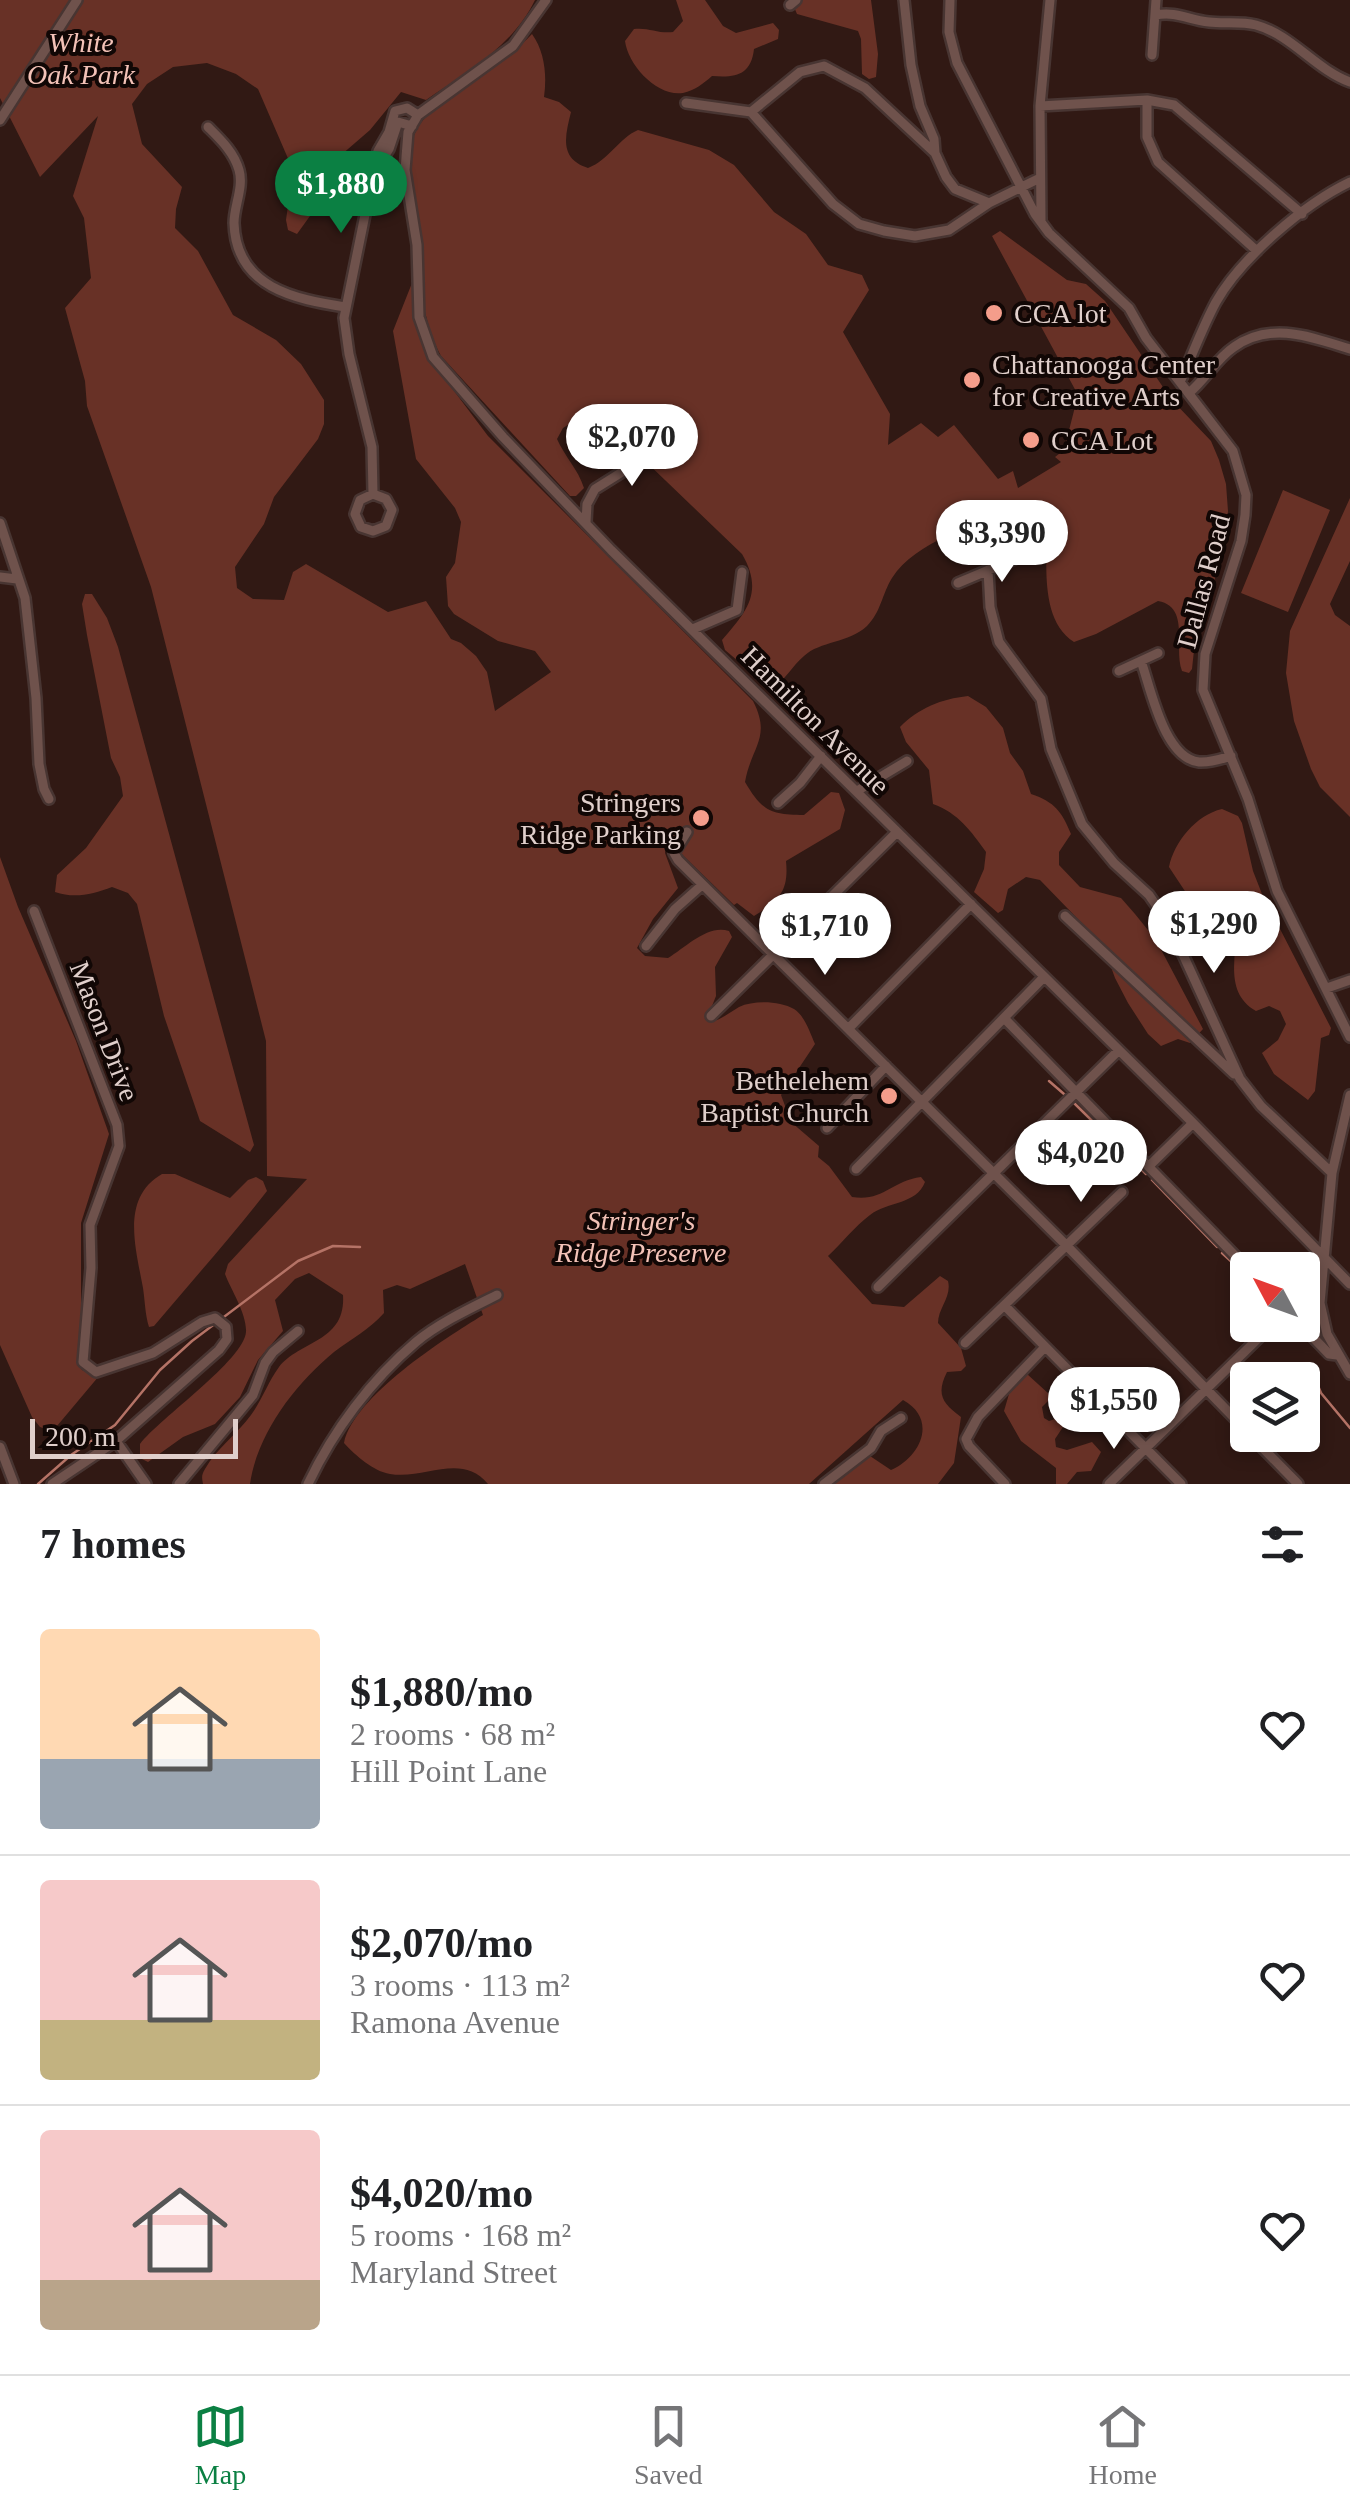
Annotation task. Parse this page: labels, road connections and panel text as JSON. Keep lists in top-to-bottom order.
{
  "streets": {
    "street": ["Dallas Road", "Hamilton Avenue", "Mason Drive"]
  },
  "parks": ["White Oak Park", "Stringer's Ridge Preserve"],
  "places": [
    "CCA lot",
    "Chattanooga Center for Creative Arts",
    "CCA Lot",
    "Stringers Ridge Parking",
    "Bethelehem Baptist Church"
  ],
  "scale_bar": "200 m",
  "north": "top left",
  "page": {
    "price": [
      "$1,880",
      "$2,070",
      "$3,390",
      "$1,290",
      "$1,710",
      "$4,020",
      "$1,550"
    ],
    "scale": "200 m",
    "heading": "7 homes",
    "list": [
      {
        "name": "$1,880/mo",
        "note": "2 rooms · 68 m² · Hill Point Lane"
      },
      {
        "name": "$2,070/mo",
        "note": "3 rooms · 113 m² · Ramona Avenue"
      },
      {
        "name": "$4,020/mo",
        "note": "5 rooms · 168 m² · Maryland Street"
      }
    ],
    "tabs": ["Map", "Saved", "Home"]
  }
}
